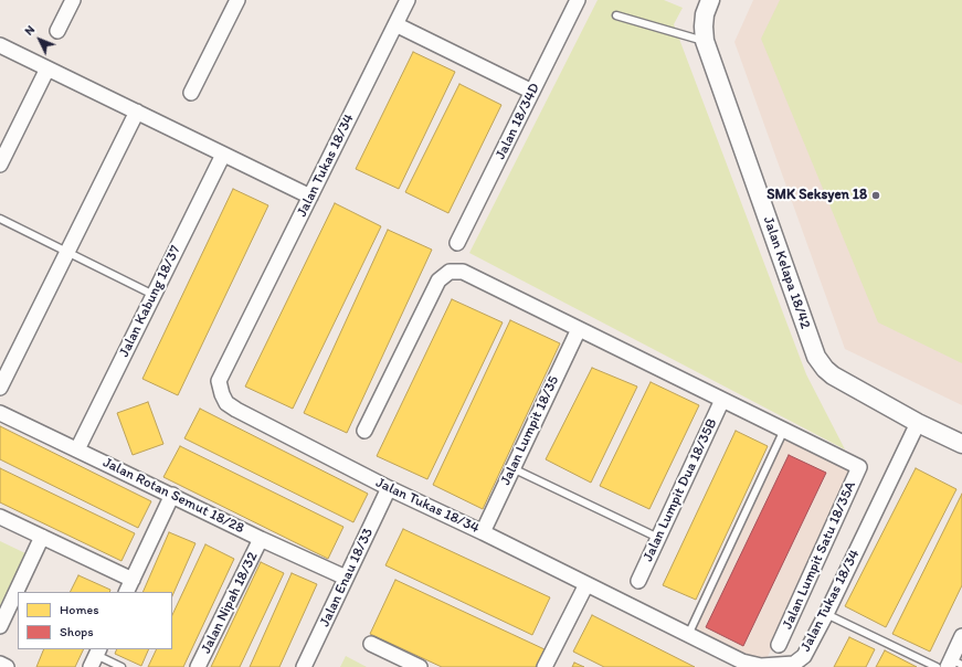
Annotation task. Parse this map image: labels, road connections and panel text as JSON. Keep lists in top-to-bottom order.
{
  "streets": {
    "street": [
      "Jalan 18/34D",
      "Jalan Tukas 18/34",
      "Jalan Kelapa 18/42",
      "Jalan Kabung 18/37",
      "Jalan Lumpit 18/35",
      "Jalan Lumpit Dua 18/35B",
      "Jalan Rotan Semut 18/28",
      "Jalan Lumpit Satu 18/35A",
      "Jalan Enau 18/33",
      "Jalan Nipah 18/32"
    ]
  },
  "crossings": [
    ["Jalan Tukas 18/34", "Jalan Kelapa 18/42"],
    ["Jalan Tukas 18/34", "Jalan Lumpit 18/35"],
    ["Jalan Tukas 18/34", "Jalan Enau 18/33"],
    ["Jalan Kabung 18/37", "Jalan Rotan Semut 18/28"],
    ["Jalan Rotan Semut 18/28", "Jalan Enau 18/33"],
    ["Jalan Rotan Semut 18/28", "Jalan Nipah 18/32"]
  ],
  "places": ["SMK Seksyen 18"],
  "legend": ["Homes", "Shops"],
  "north": "top left"
}
